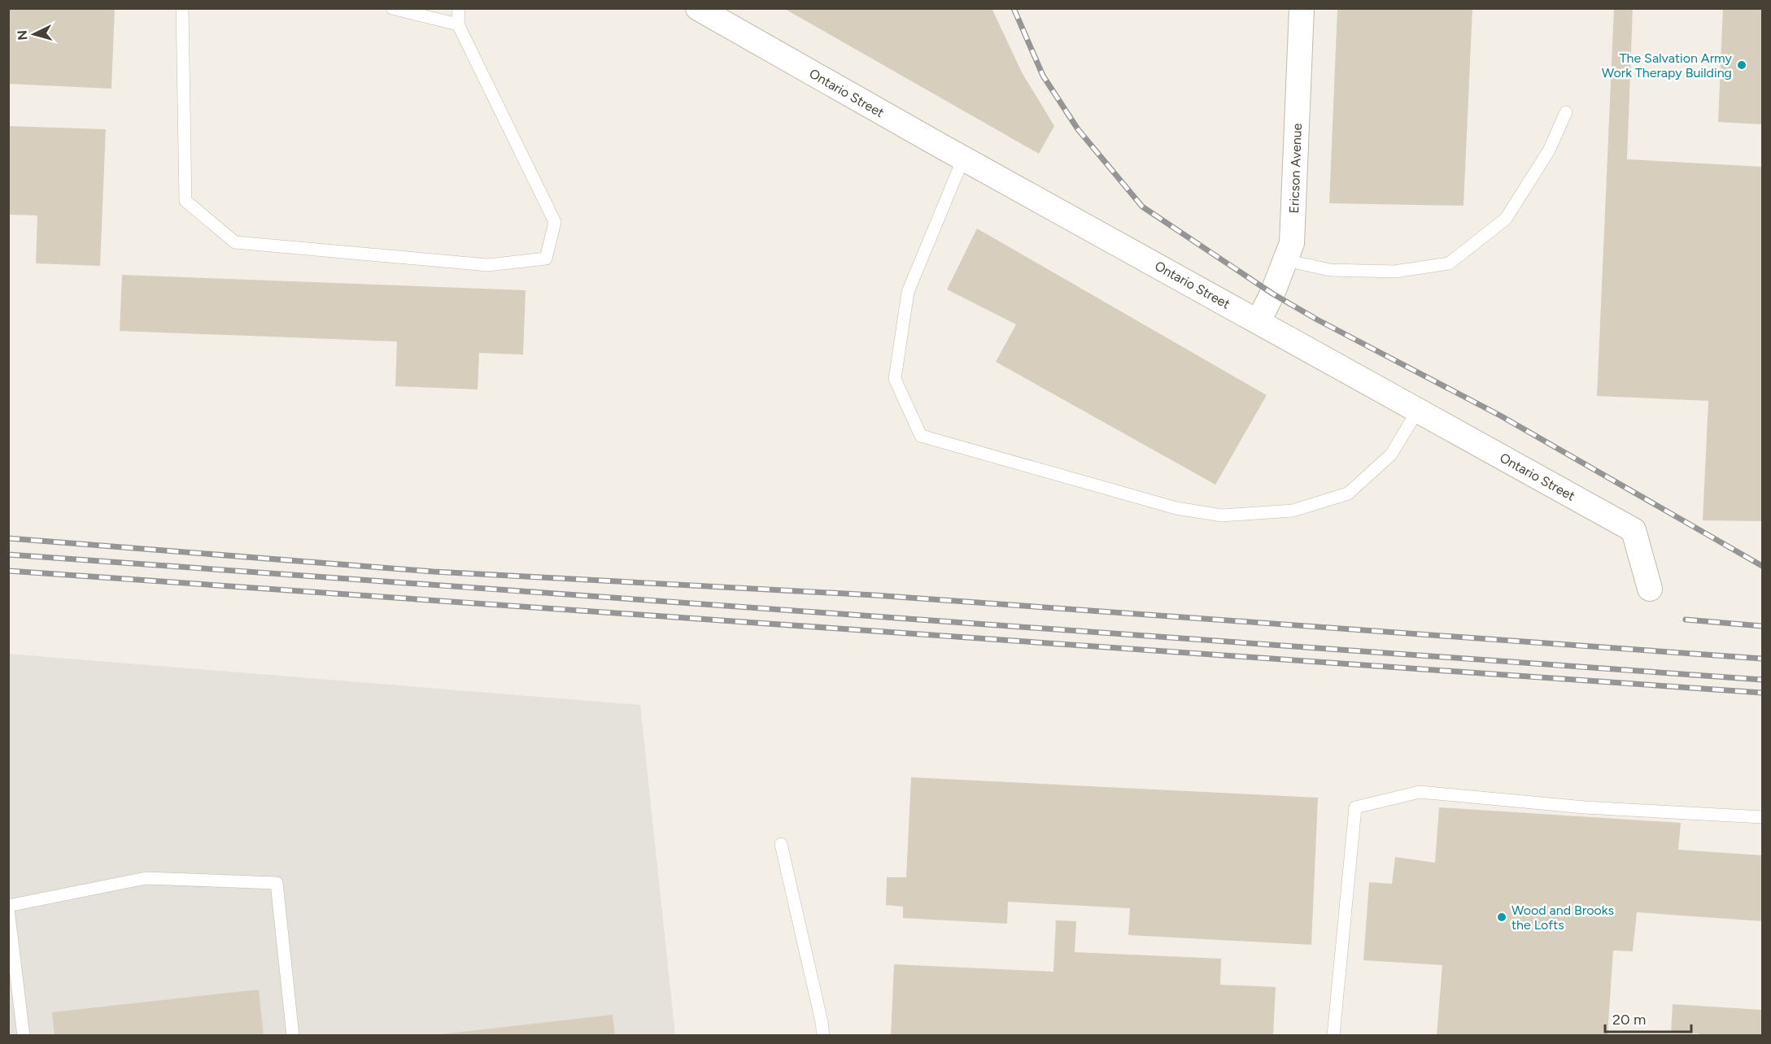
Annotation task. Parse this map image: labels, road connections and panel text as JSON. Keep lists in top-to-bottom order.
{
  "streets": {
    "street": ["Ontario Street", "Ericson Avenue"]
  },
  "crossings": [
    ["Ontario Street", "Ericson Avenue"]
  ],
  "places": ["The Salvation Army Work Therapy Building", "Wood and Brooks the Lofts"],
  "scale_bar": "20 m",
  "north": "left"
}
